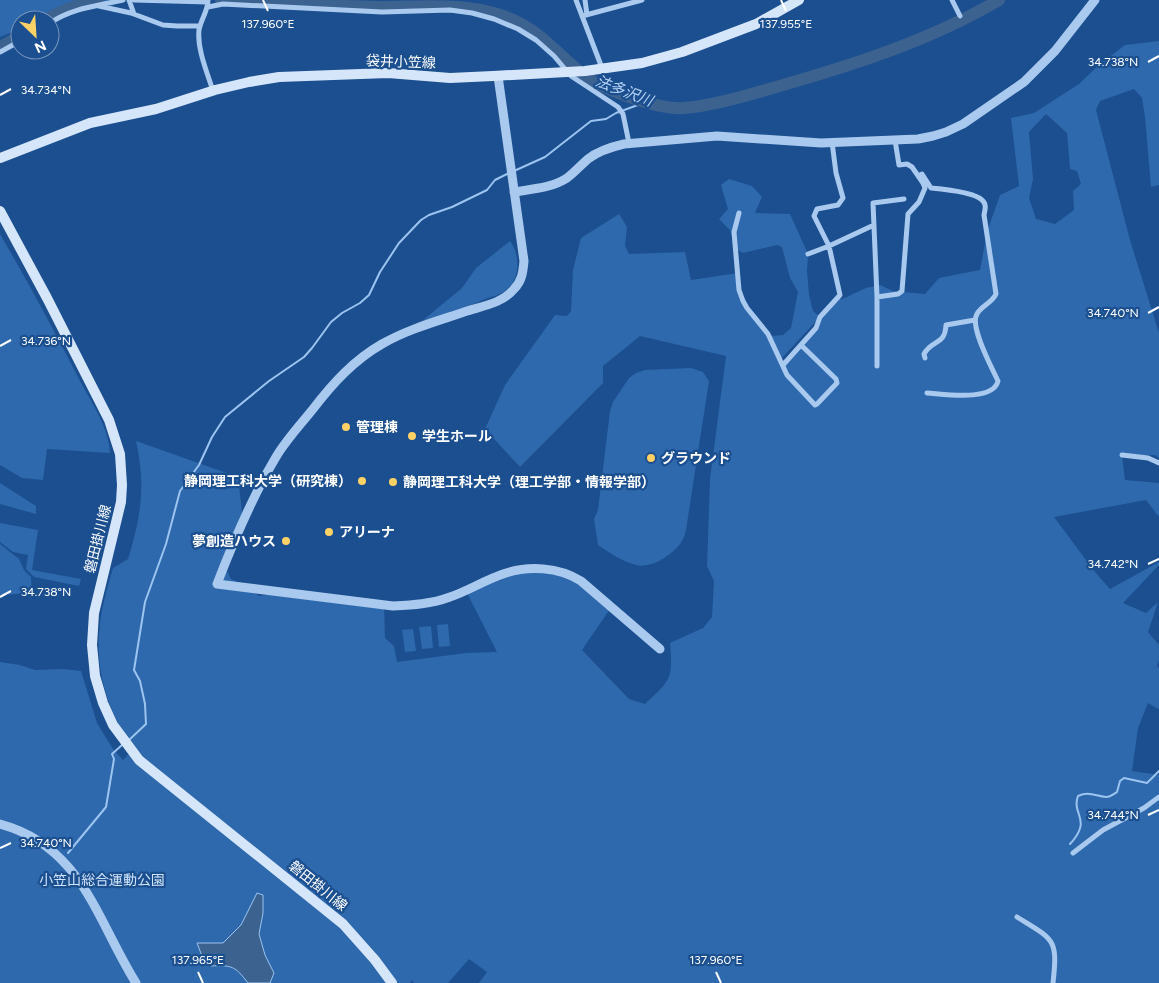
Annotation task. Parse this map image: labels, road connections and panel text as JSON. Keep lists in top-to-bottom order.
{
  "streets": {
    "main road": ["袋井小笠線", "磐田掛川線"]
  },
  "water": ["法多沢川"],
  "parks": ["小笠山総合運動公園"],
  "places": [
    "管理棟",
    "学生ホール",
    "グラウンド",
    "静岡理工科大学（研究棟）",
    "静岡理工科大学（理工学部・情報学部）",
    "アリーナ",
    "夢創造ハウス"
  ],
  "north": "bottom right",
  "coordinates": [
    "137.960°E",
    "137.955°E",
    "34.738°N",
    "34.734°N",
    "34.740°N",
    "34.736°N",
    "34.742°N",
    "34.744°N",
    "137.965°E"
  ]
}
